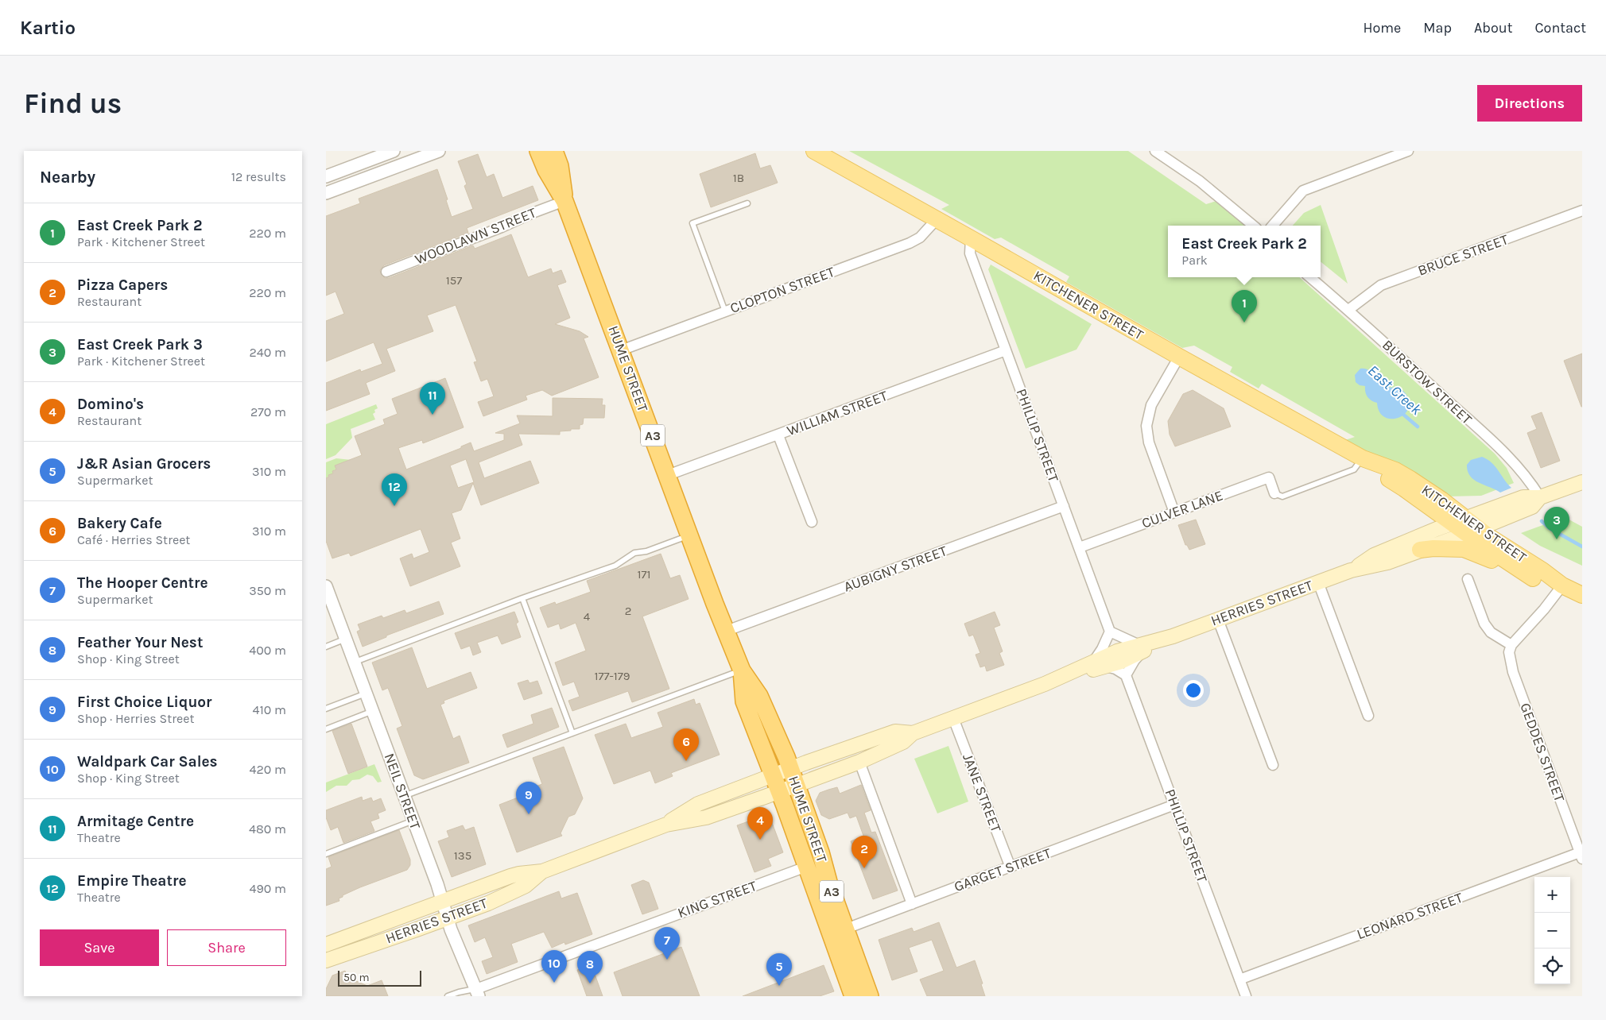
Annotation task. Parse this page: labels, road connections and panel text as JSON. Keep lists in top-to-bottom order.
{
  "streets": {
    "highway": ["HUME STREET", "A3"],
    "main road": ["KITCHENER STREET", "HERRIES STREET"],
    "street": [
      "WOODLAWN STREET",
      "BRUCE STREET",
      "CLOPTON STREET",
      "BURSTOW STREET",
      "WILLIAM STREET",
      "PHILLIP STREET",
      "CULVER LANE",
      "AUBIGNY STREET",
      "GEDDES STREET",
      "NEIL STREET",
      "JANE STREET",
      "GARGET STREET",
      "KING STREET",
      "LEONARD STREET"
    ]
  },
  "crossings": [
    ["WOODLAWN STREET", "HUME STREET"],
    ["BRUCE STREET", "BURSTOW STREET"],
    ["CLOPTON STREET", "KITCHENER STREET"],
    ["CLOPTON STREET", "HUME STREET"],
    ["KITCHENER STREET", "PHILLIP STREET"],
    ["KITCHENER STREET", "HERRIES STREET"],
    ["HUME STREET", "WILLIAM STREET"],
    ["HUME STREET", "AUBIGNY STREET"],
    ["HUME STREET", "HERRIES STREET"],
    ["HUME STREET", "GARGET STREET"],
    ["HUME STREET", "KING STREET"],
    ["BURSTOW STREET", "HERRIES STREET"],
    ["WILLIAM STREET", "PHILLIP STREET"],
    ["PHILLIP STREET", "CULVER LANE"],
    ["PHILLIP STREET", "AUBIGNY STREET"],
    ["PHILLIP STREET", "GARGET STREET"],
    ["PHILLIP STREET", "LEONARD STREET"],
    ["HERRIES STREET", "NEIL STREET"],
    ["HERRIES STREET", "JANE STREET"],
    ["GEDDES STREET", "LEONARD STREET"],
    ["NEIL STREET", "KING STREET"],
    ["JANE STREET", "GARGET STREET"]
  ],
  "water": ["East Creek"],
  "house_numbers": [
    "1B",
    "157",
    "171",
    "2",
    "4",
    "177-179",
    "135"
  ],
  "scale_bar": "50 m",
  "page": {
    "header": "Kartio",
    "nav": [
      "Home",
      "Map",
      "About",
      "Contact"
    ],
    "buttons": [
      "Directions",
      ["Save", "Share"]
    ],
    "title": "Find us",
    "heading": ["Nearby", "12 results"],
    "list": [
      {
        "mark": "1",
        "name": "East Creek Park 2",
        "note": "Park · Kitchener Street",
        "value": "220 m"
      },
      {
        "mark": "2",
        "name": "Pizza Capers",
        "note": "Restaurant",
        "value": "220 m"
      },
      {
        "mark": "3",
        "name": "East Creek Park 3",
        "note": "Park · Kitchener Street",
        "value": "240 m"
      },
      {
        "mark": "4",
        "name": "Domino's",
        "note": "Restaurant",
        "value": "270 m"
      },
      {
        "mark": "5",
        "name": "J&R Asian Grocers",
        "note": "Supermarket",
        "value": "310 m"
      },
      {
        "mark": "6",
        "name": "Bakery Cafe",
        "note": "Café · Herries Street",
        "value": "310 m"
      },
      {
        "mark": "7",
        "name": "The Hooper Centre",
        "note": "Supermarket",
        "value": "350 m"
      },
      {
        "mark": "8",
        "name": "Feather Your Nest",
        "note": "Shop · King Street",
        "value": "400 m"
      },
      {
        "mark": "9",
        "name": "First Choice Liquor",
        "note": "Shop · Herries Street",
        "value": "410 m"
      },
      {
        "mark": "10",
        "name": "Waldpark Car Sales",
        "note": "Shop · King Street",
        "value": "420 m"
      },
      {
        "mark": "11",
        "name": "Armitage Centre",
        "note": "Theatre",
        "value": "480 m"
      },
      {
        "mark": "12",
        "name": "Empire Theatre",
        "note": "Theatre",
        "value": "490 m"
      }
    ],
    "popup": ["East Creek Park 2", "Park"],
    "pins": [
      "1",
      "11",
      "12",
      "3",
      "6",
      "9",
      "4",
      "2",
      "7",
      "10",
      "8",
      "5"
    ],
    "map_buttons": ["+", "−"],
    "scale": "50 m"
  }
}
